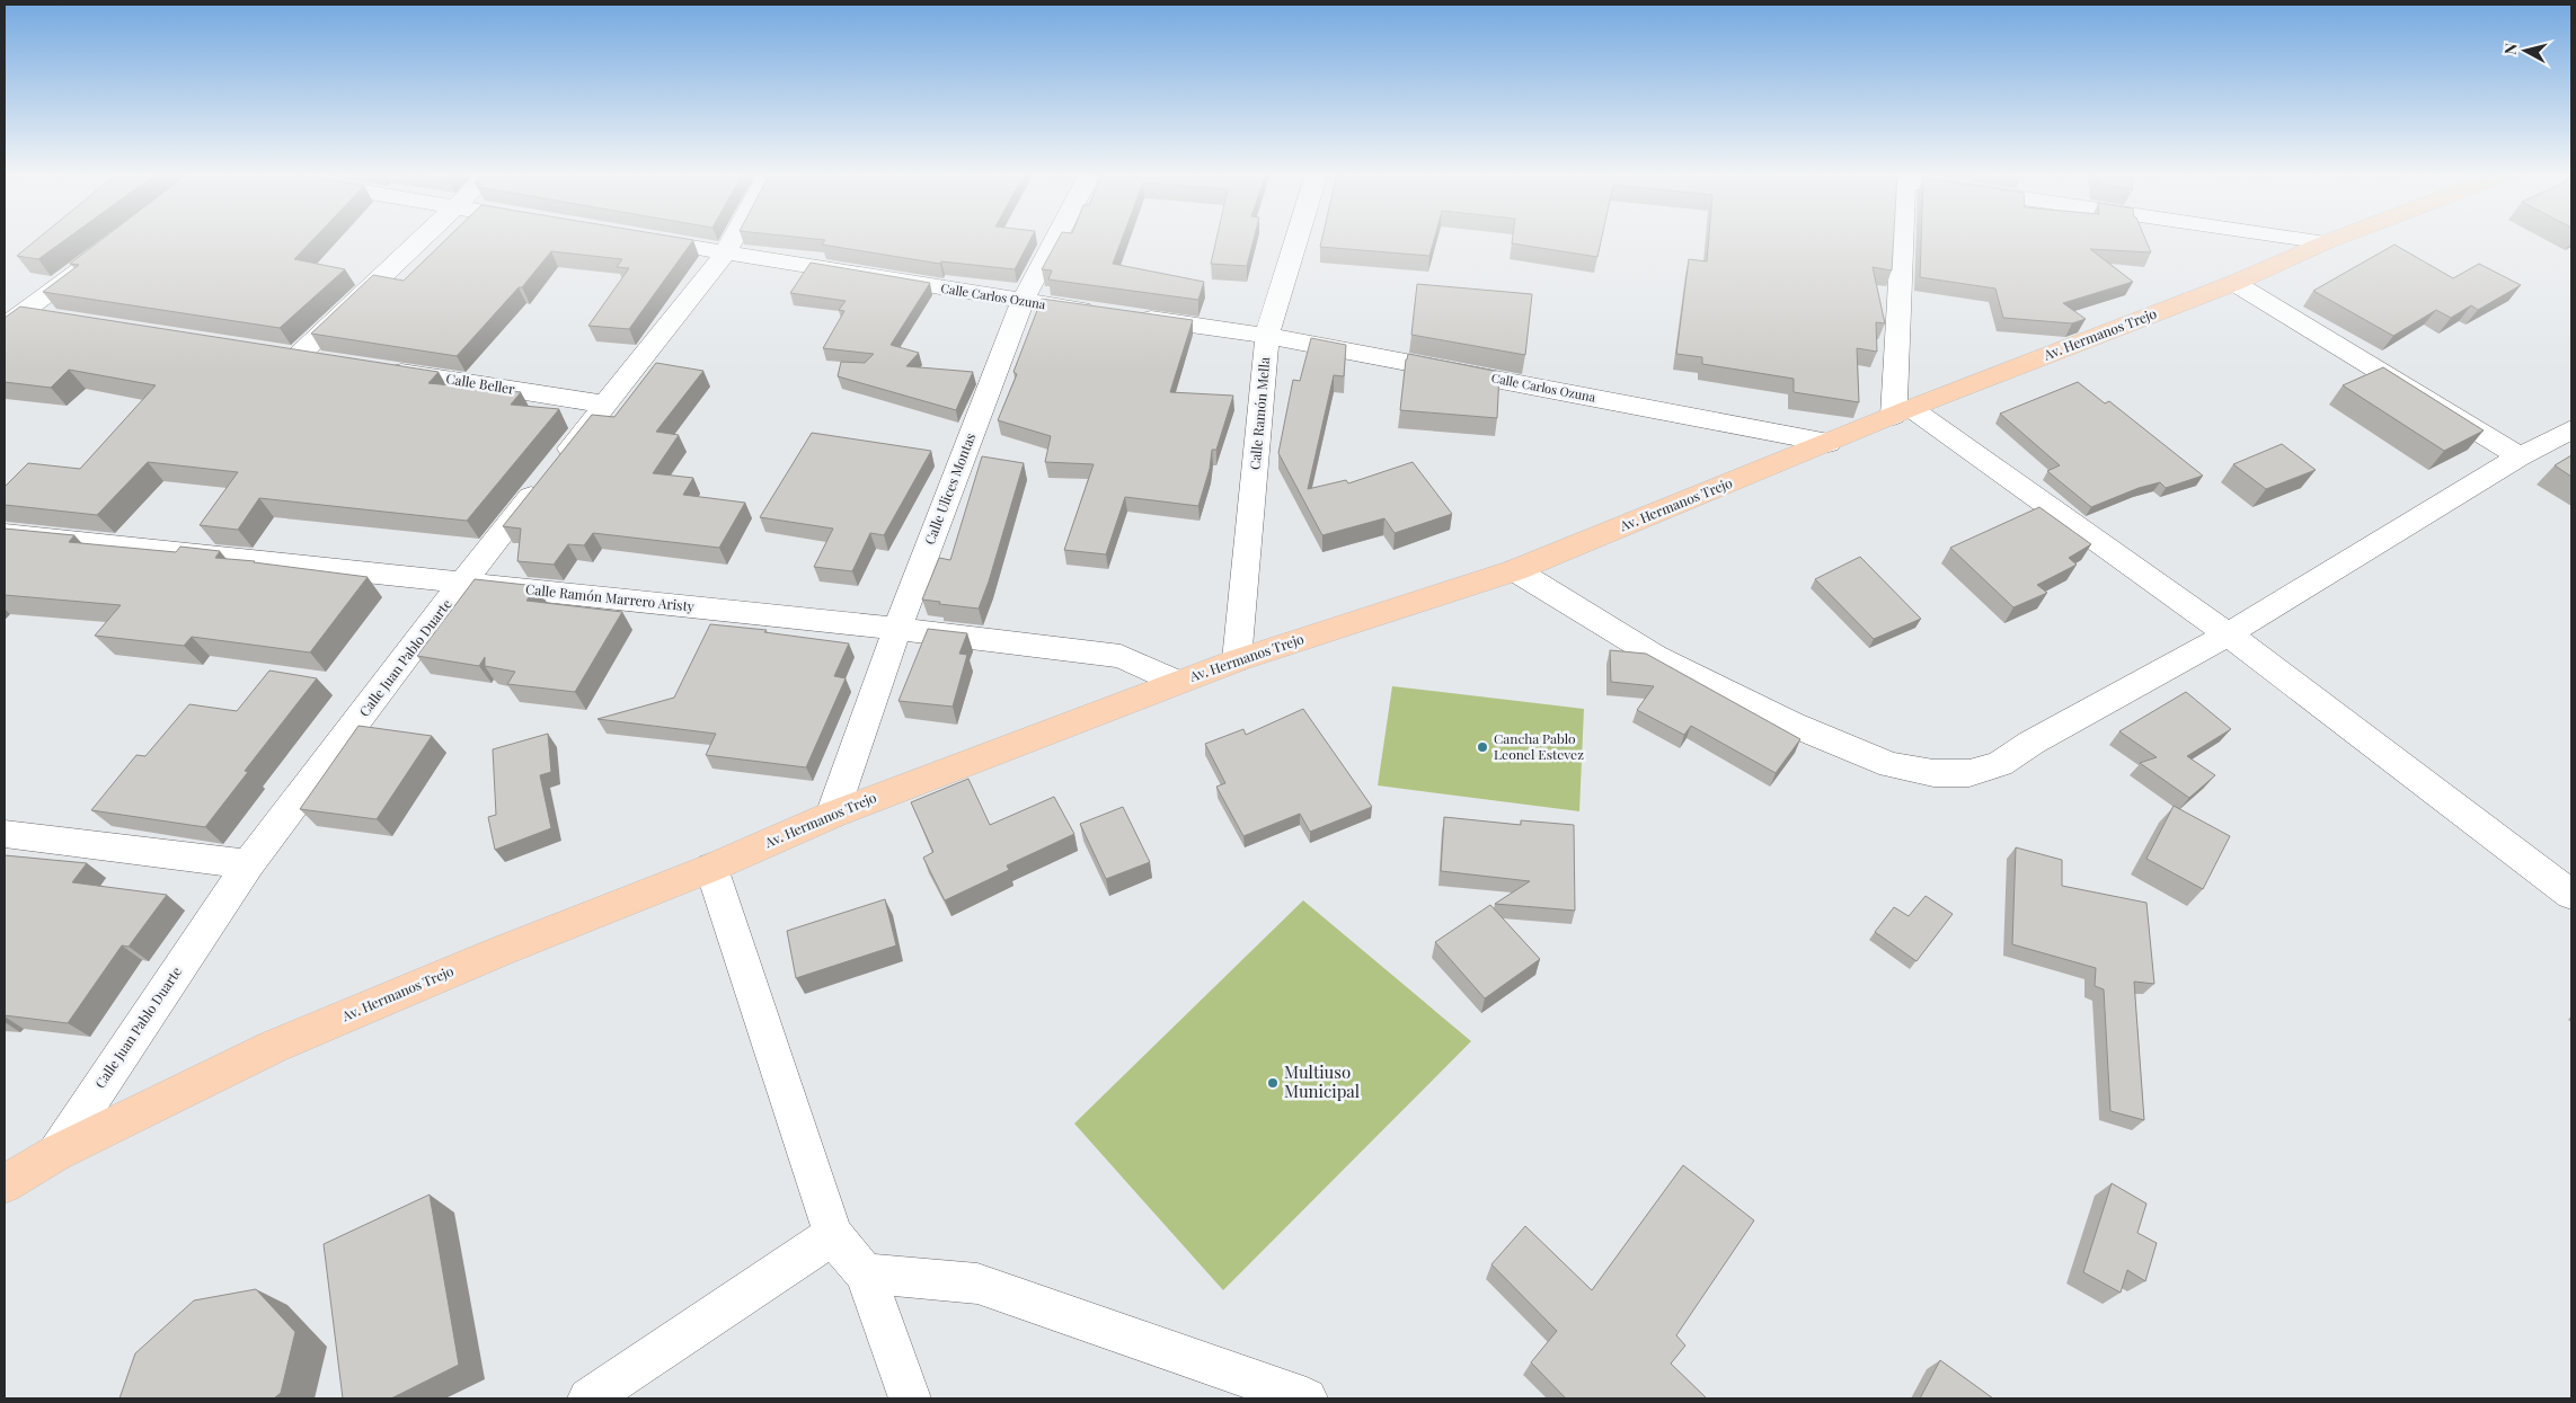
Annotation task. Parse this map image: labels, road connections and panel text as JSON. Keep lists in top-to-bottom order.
{
  "streets": {
    "main road": ["Av. Hermanos Trejo"],
    "street": [
      "Calle Carlos Ozuna",
      "Calle Beller",
      "Calle Ramón Mella",
      "Calle Ulices Montas",
      "Calle Ramón Marrero Aristy",
      "Calle Juan Pablo Duarte"
    ]
  },
  "crossings": [
    ["Calle Carlos Ozuna", "Av. Hermanos Trejo"],
    ["Calle Carlos Ozuna", "Calle Ramón Mella"],
    ["Calle Carlos Ozuna", "Calle Ulices Montas"],
    ["Calle Carlos Ozuna", "Calle Juan Pablo Duarte"],
    ["Av. Hermanos Trejo", "Calle Ramón Mella"],
    ["Av. Hermanos Trejo", "Calle Ulices Montas"],
    ["Av. Hermanos Trejo", "Calle Ramón Marrero Aristy"],
    ["Av. Hermanos Trejo", "Calle Juan Pablo Duarte"],
    ["Calle Beller", "Calle Juan Pablo Duarte"],
    ["Calle Ulices Montas", "Calle Ramón Marrero Aristy"],
    ["Calle Ramón Marrero Aristy", "Calle Juan Pablo Duarte"]
  ],
  "places": ["Cancha Pablo Leonel Estevez", "Multiuso Municipal"],
  "north": "left"
}
